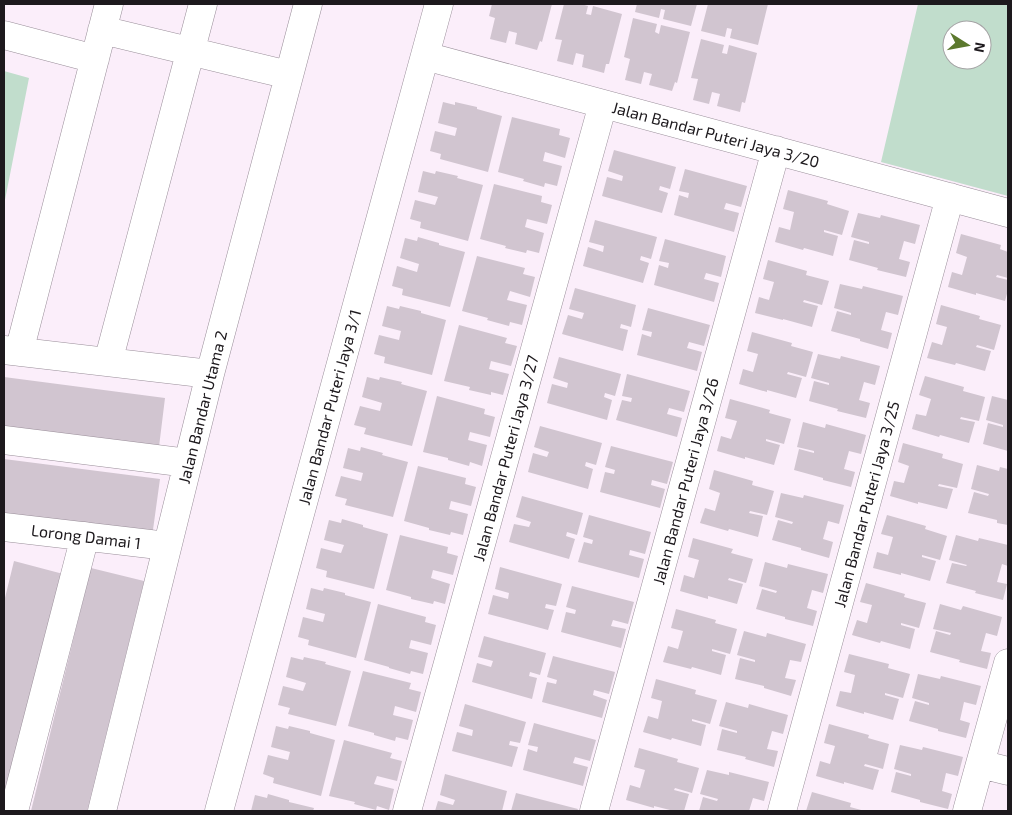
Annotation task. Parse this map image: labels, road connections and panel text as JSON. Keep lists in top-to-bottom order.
{
  "streets": {
    "street": [
      "Jalan Bandar Puteri Jaya 3/20",
      "Jalan Bandar Utama 2",
      "Jalan Bandar Puteri Jaya 3/1",
      "Jalan Bandar Puteri Jaya 3/27",
      "Jalan Bandar Puteri Jaya 3/26",
      "Jalan Bandar Puteri Jaya 3/25",
      "Lorong Damai 1"
    ]
  },
  "crossings": [
    ["Jalan Bandar Puteri Jaya 3/20", "Jalan Bandar Puteri Jaya 3/1"],
    ["Jalan Bandar Puteri Jaya 3/20", "Jalan Bandar Puteri Jaya 3/27"],
    ["Jalan Bandar Puteri Jaya 3/20", "Jalan Bandar Puteri Jaya 3/26"],
    ["Jalan Bandar Puteri Jaya 3/20", "Jalan Bandar Puteri Jaya 3/25"],
    ["Jalan Bandar Utama 2", "Lorong Damai 1"]
  ],
  "north": "right"
}
